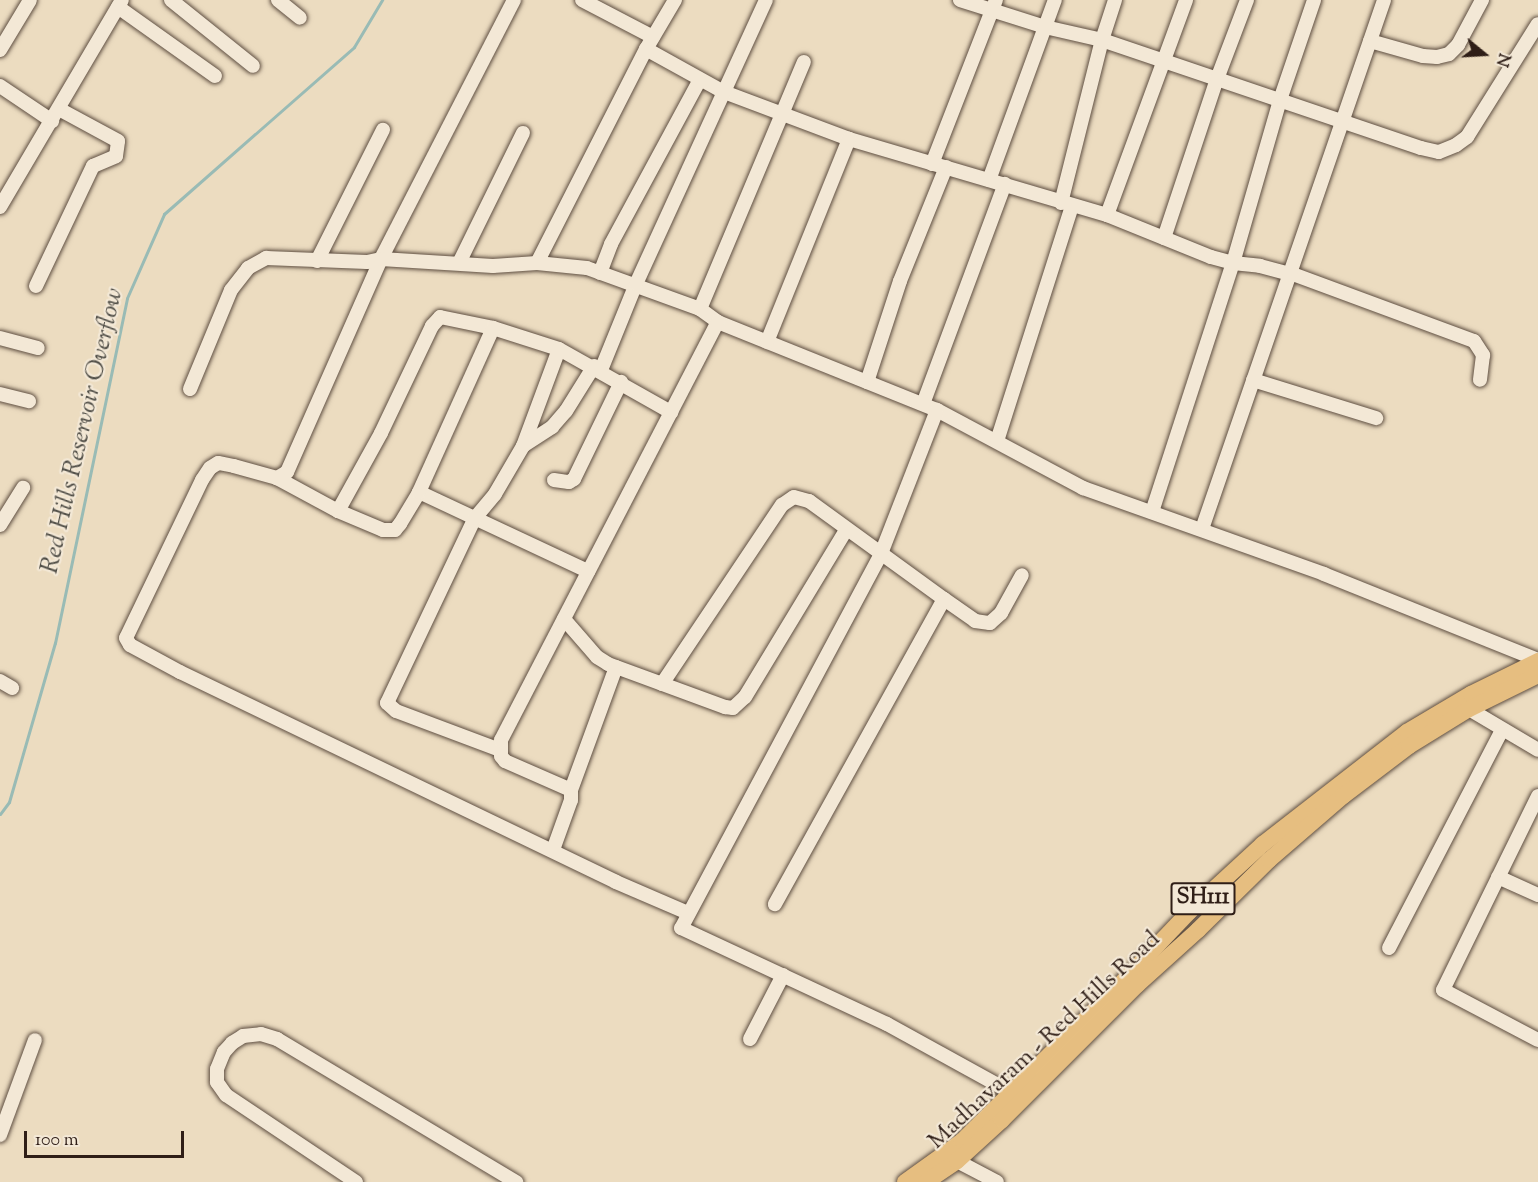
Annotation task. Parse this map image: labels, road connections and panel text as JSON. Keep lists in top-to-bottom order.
{
  "streets": {
    "main road": ["SH111", "Madhavaram - Red Hills Road"]
  },
  "water": ["Red Hills Reservoir Overflow"],
  "scale_bar": "100 m",
  "north": "right"
}
